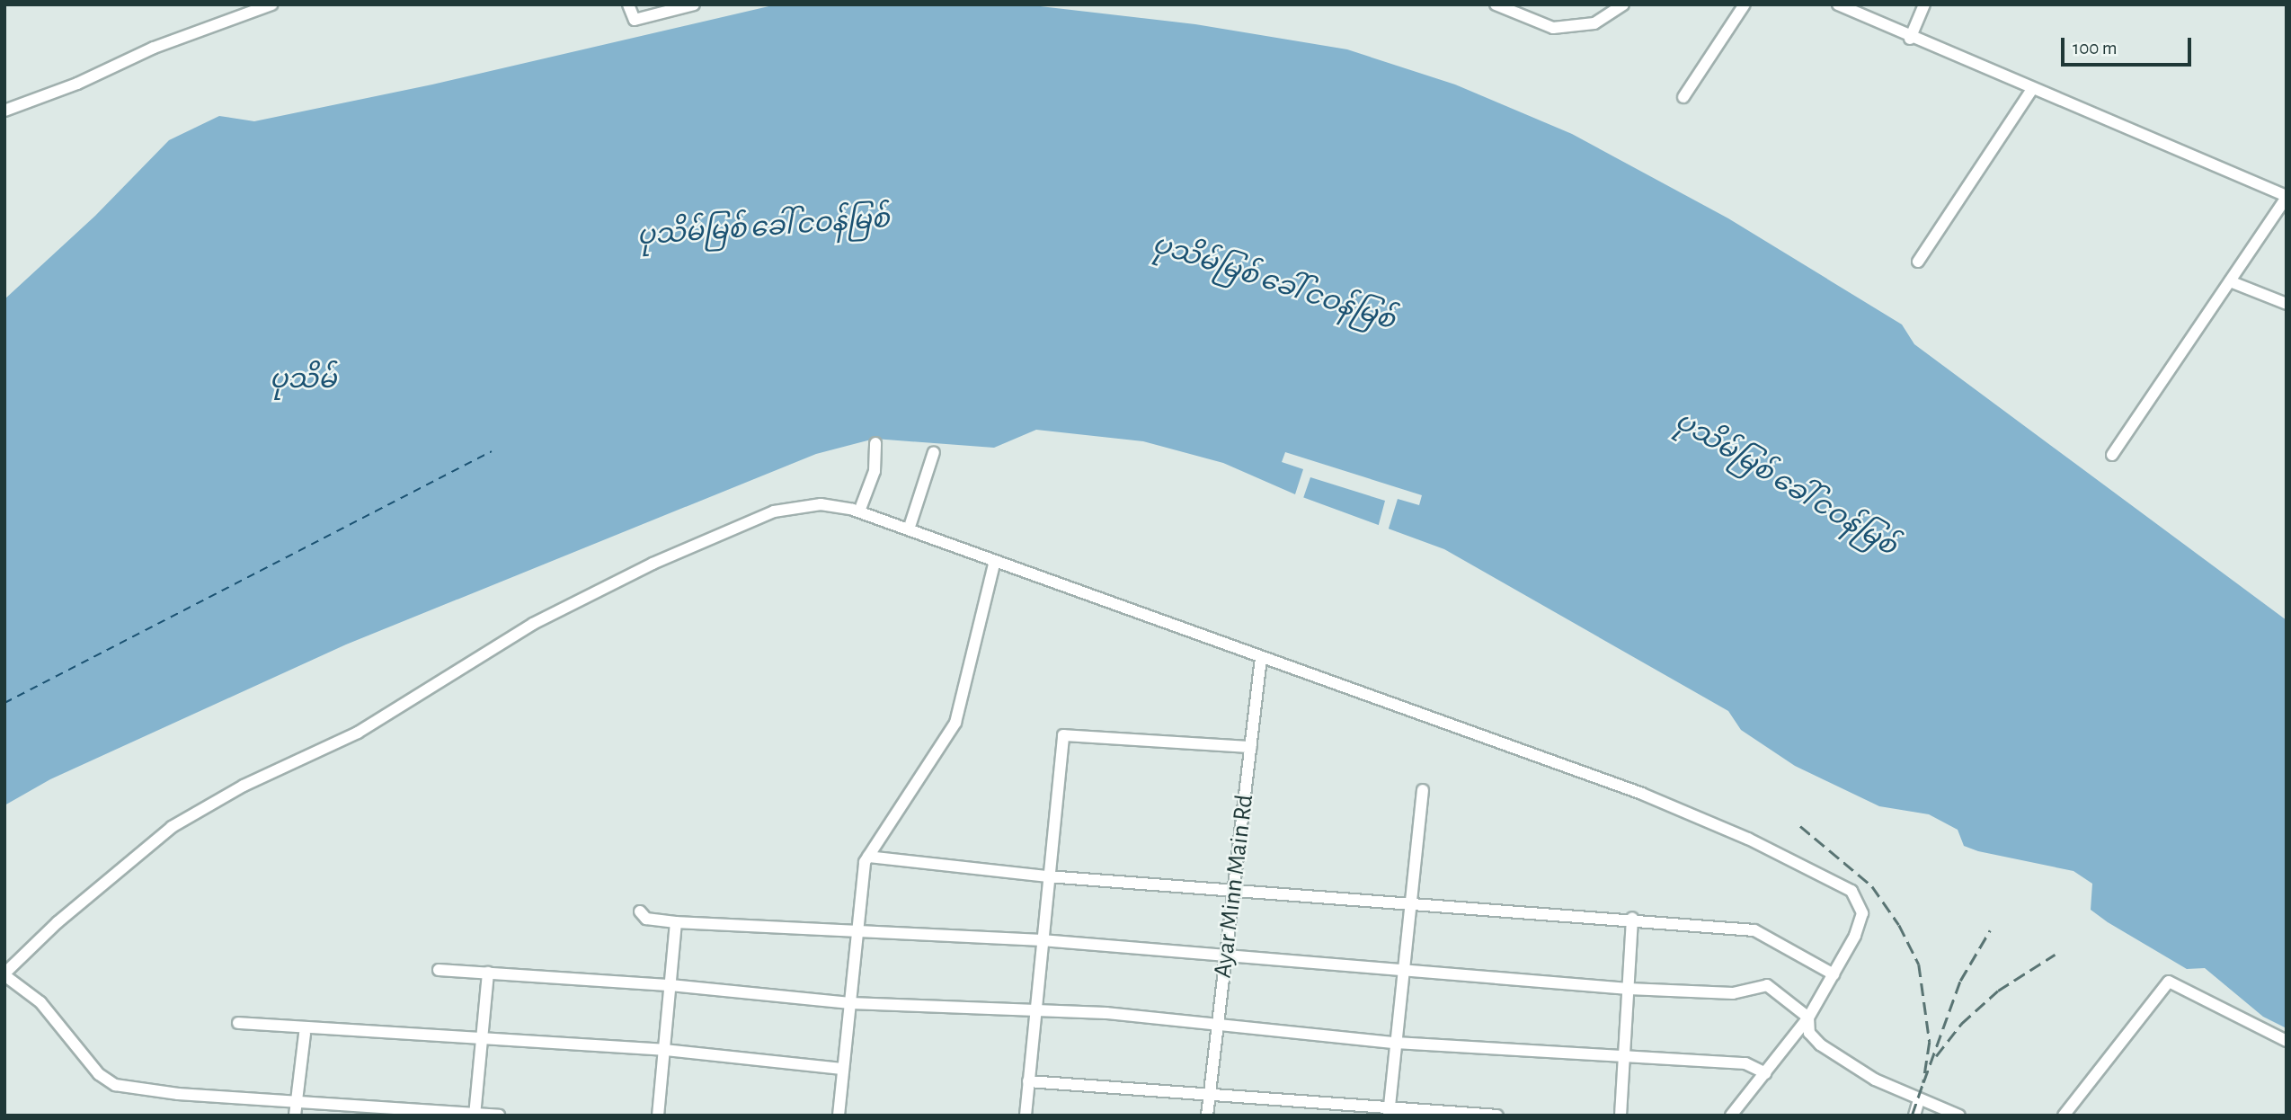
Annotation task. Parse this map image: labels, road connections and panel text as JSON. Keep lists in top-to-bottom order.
{
  "streets": {
    "street": ["Ayar Minn Main Rd"]
  },
  "water": ["ပုသိမ်မြစ် ခေါ် ငဝန်မြစ်", "ပုသိမ်"],
  "scale_bar": "100 m"
}
